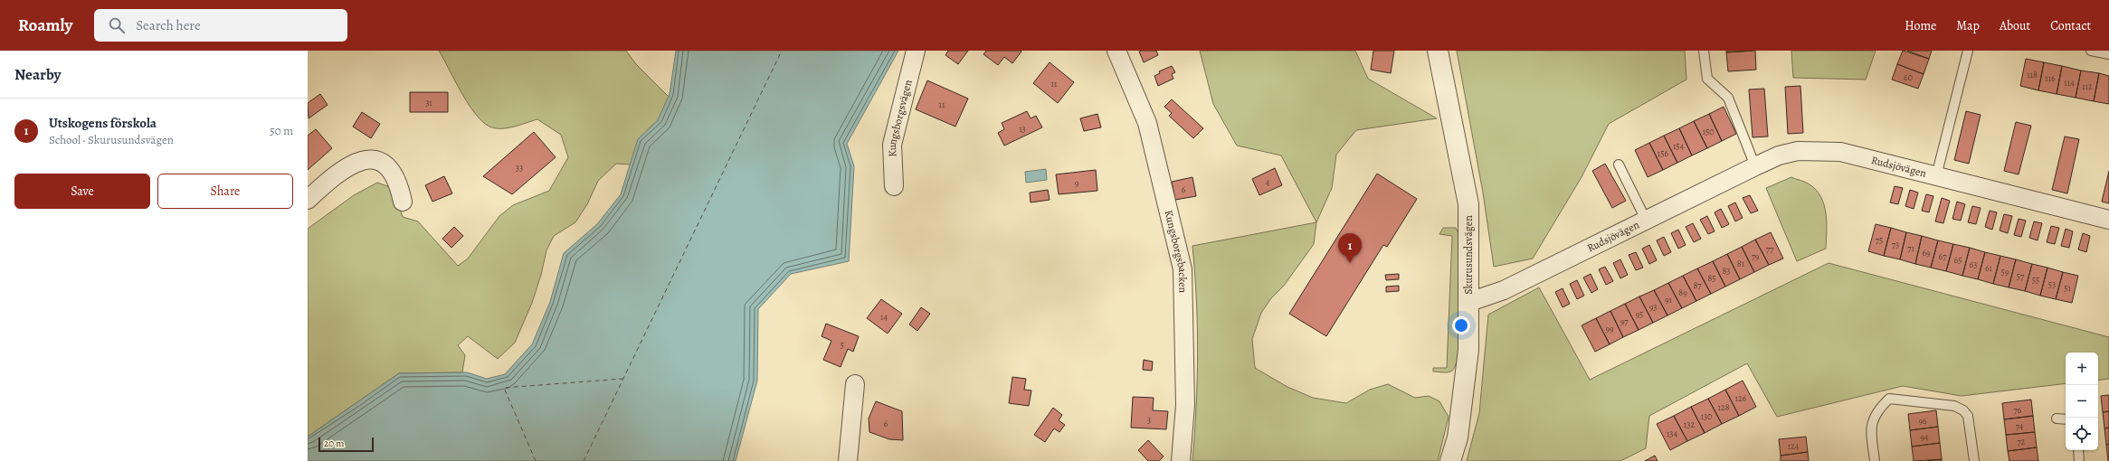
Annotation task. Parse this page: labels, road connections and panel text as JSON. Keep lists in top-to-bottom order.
{
  "streets": {
    "street": [
      "Kungsborgsvägen",
      "Rudsjövägen",
      "Kungsborgsbacken",
      "Skurusundsvägen"
    ]
  },
  "crossings": [
    ["Rudsjövägen", "Skurusundsvägen"]
  ],
  "house_numbers": [
    "118",
    "60",
    "116",
    "114",
    "11",
    "112",
    "31",
    "11",
    "13",
    "150",
    "154",
    "156",
    "33",
    "4",
    "9",
    "6",
    "75",
    "73",
    "71",
    "77",
    "69",
    "79",
    "67",
    "65",
    "81",
    "63",
    "61",
    "83",
    "59",
    "57",
    "85",
    "55",
    "53",
    "87",
    "51",
    "89",
    "91",
    "93",
    "95",
    "14",
    "97",
    "99",
    "5",
    "126",
    "128",
    "76",
    "130",
    "3",
    "96",
    "6",
    "132",
    "74",
    "134",
    "94",
    "72",
    "124"
  ],
  "scale_bar": "20 m",
  "page": {
    "header": "Roamly",
    "search": "Search here",
    "nav": [
      "Home",
      "Map",
      "About",
      "Contact"
    ],
    "heading": "Nearby",
    "list": [
      {
        "mark": "1",
        "name": "Utskogens förskola",
        "note": "School · Skurusundsvägen",
        "value": "50 m"
      }
    ],
    "buttons": ["Save", "Share"],
    "pins": "1",
    "map_buttons": ["+", "−"],
    "scale": "20 m"
  }
}
